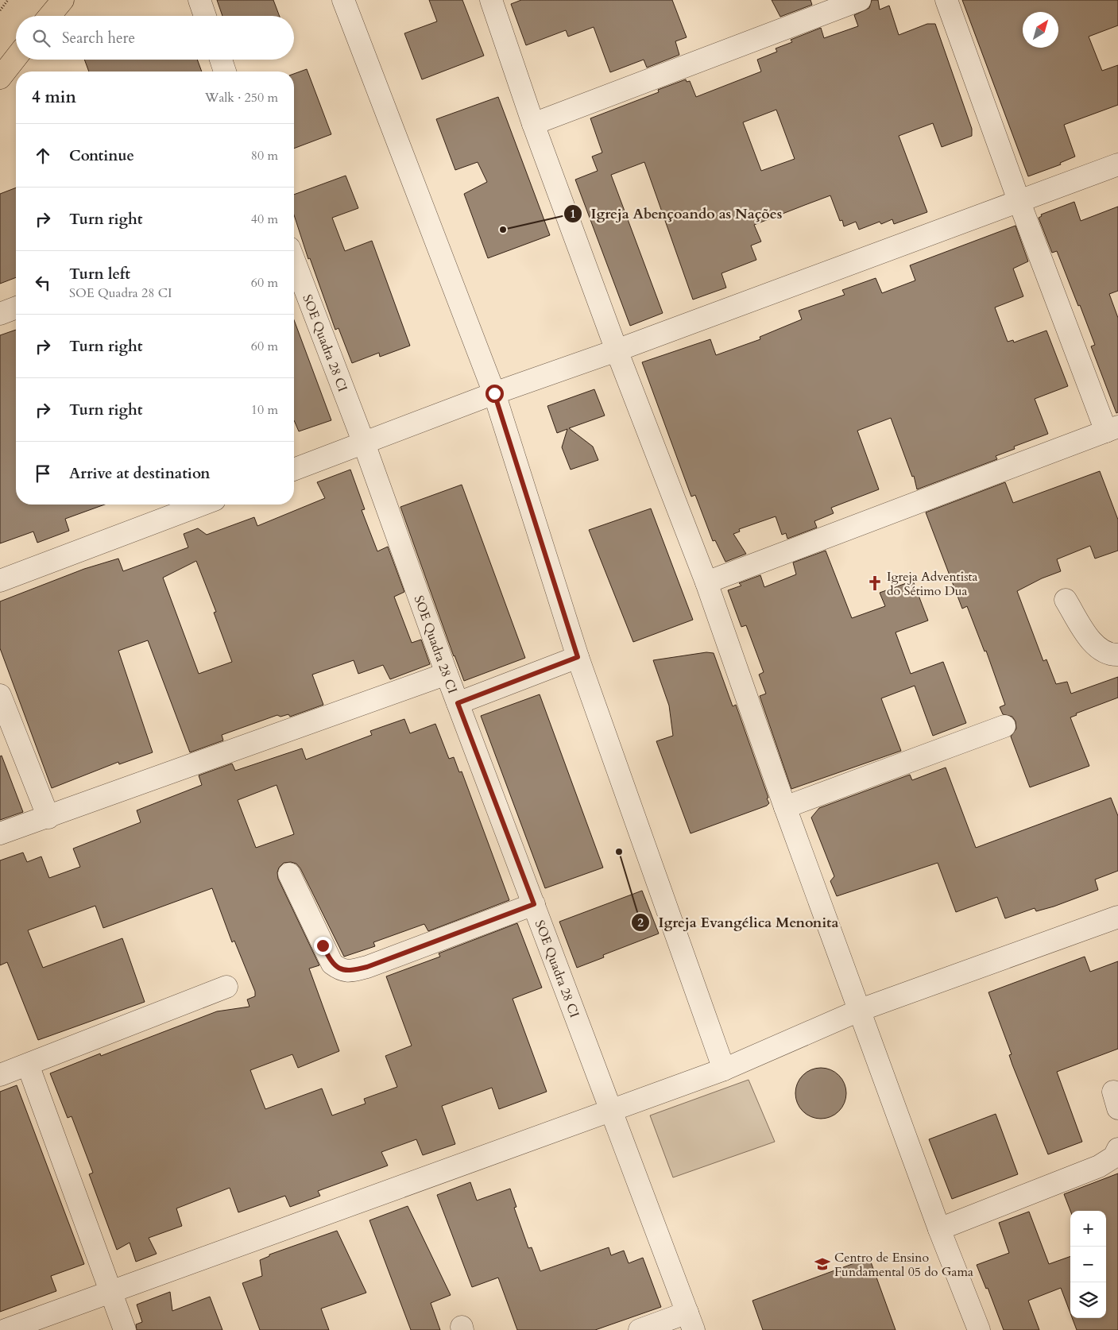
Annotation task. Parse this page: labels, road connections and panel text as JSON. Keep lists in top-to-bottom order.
{
  "streets": {
    "street": ["SOE Quadra 28 CI"]
  },
  "places": {
    "other": ["Igreja Abençoando as Nações", "Igreja Evangélica Menonita"],
    "church": ["Igreja Adventista do Sétimo Dua"],
    "school or university": ["Centro de Ensino Fundamental 05 do Gama"]
  },
  "north": "top right",
  "page": {
    "search": "Search here",
    "heading": ["4 min", "Walk · 250 m"],
    "list": [
      ["Continue", "80 m"],
      ["Turn right", "40 m"],
      ["Turn left", "SOE Quadra 28 CI", "60 m"],
      ["Turn right", "60 m"],
      ["Turn right", "10 m"],
      "Arrive at destination"
    ],
    "map_buttons": ["+", "−"]
  }
}
